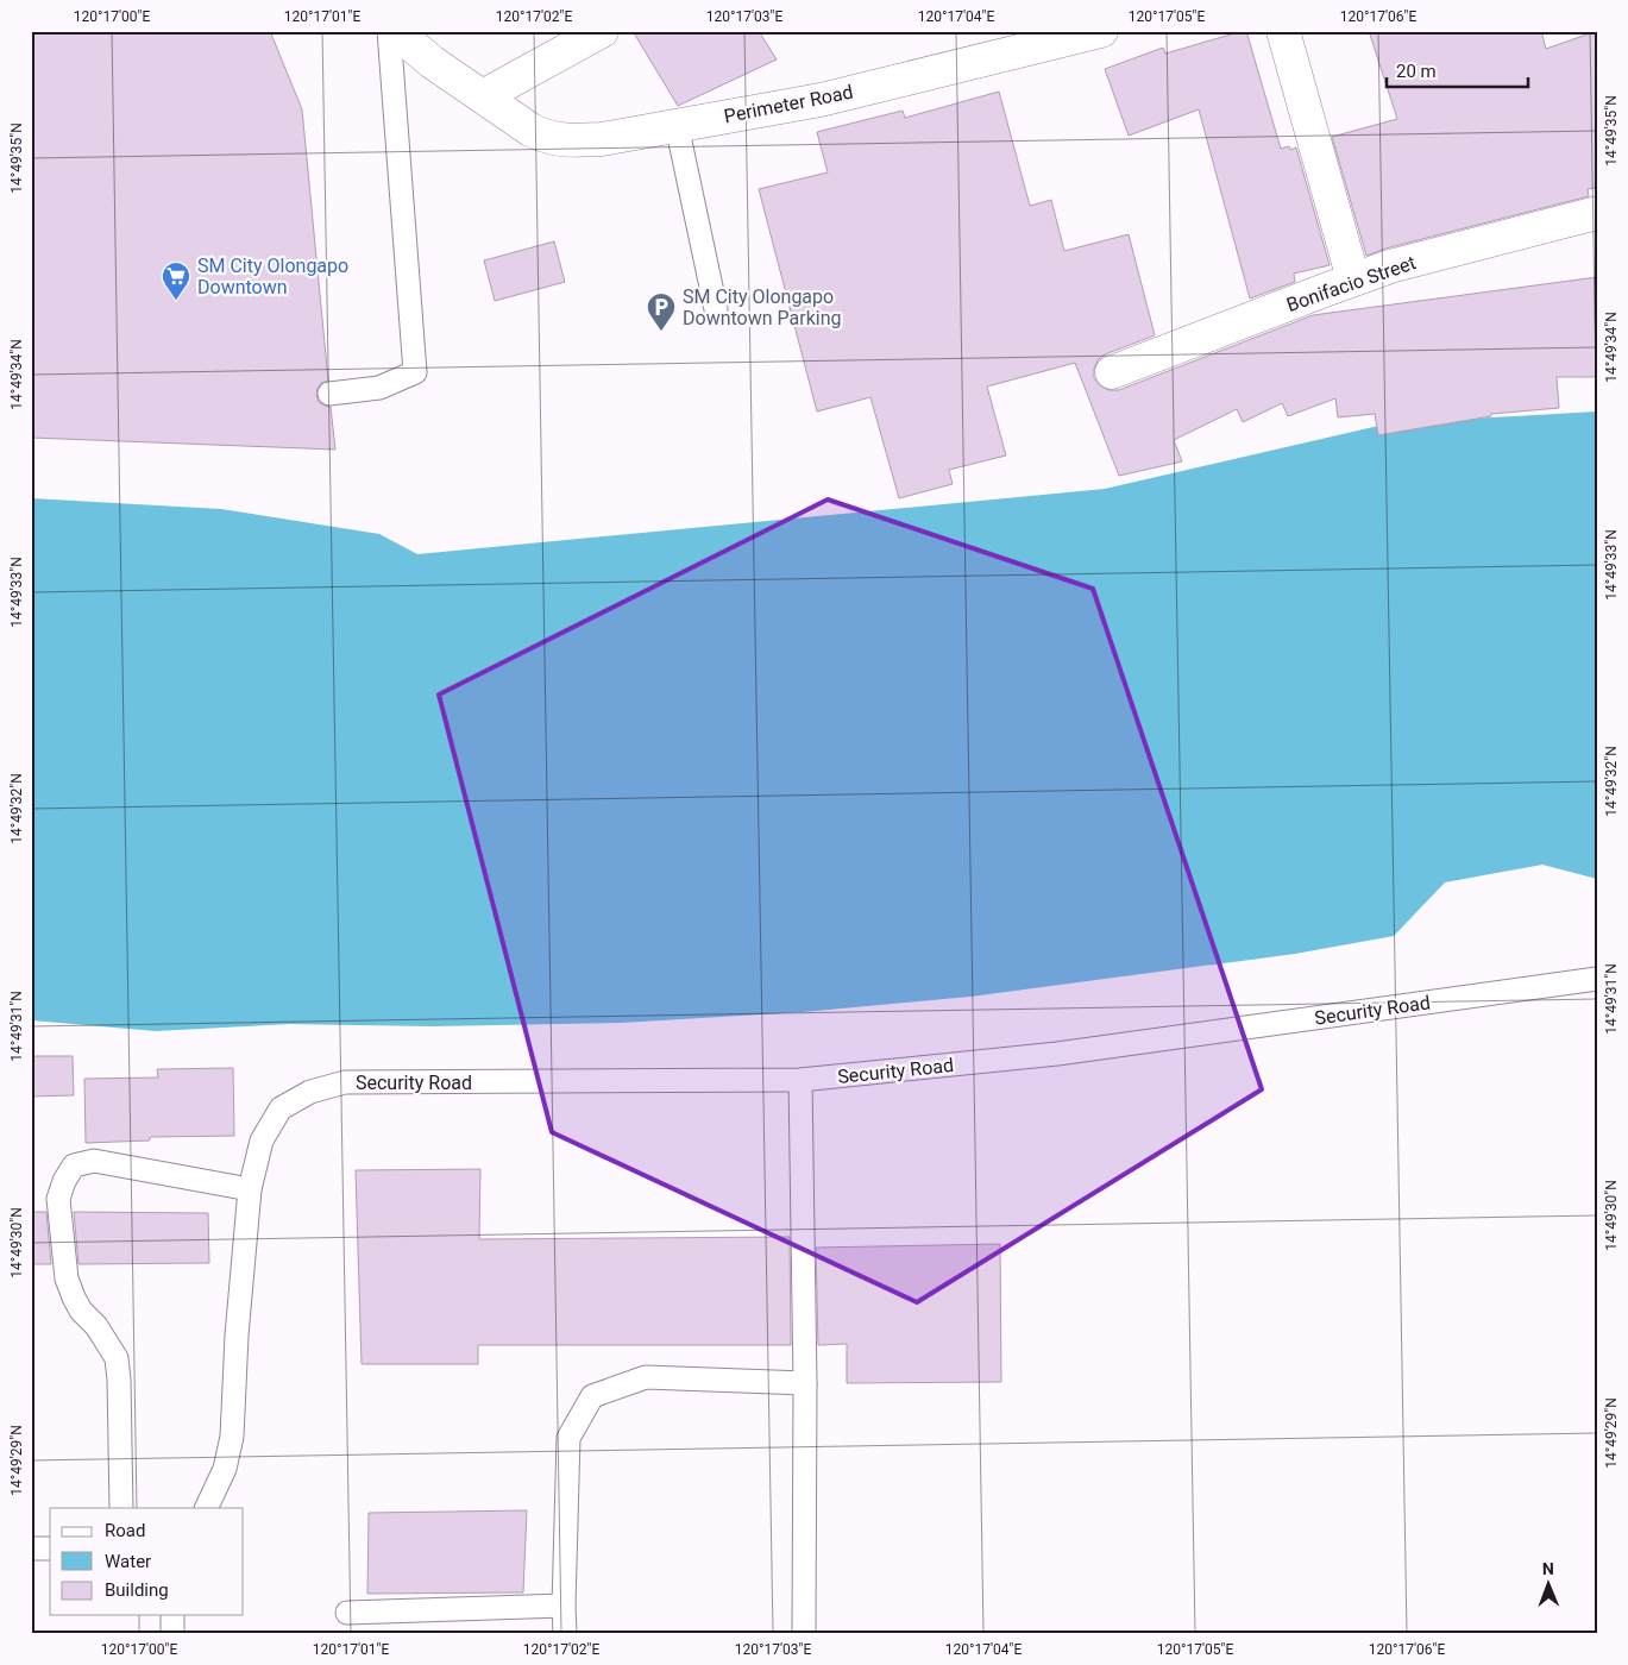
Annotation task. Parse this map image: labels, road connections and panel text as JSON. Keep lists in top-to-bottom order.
{
  "streets": {
    "street": ["Perimeter Road", "Bonifacio Street"],
    "lane": ["Security Road"]
  },
  "places": {
    "supermarket": ["SM City Olongapo Downtown"],
    "parking": ["SM City Olongapo Downtown Parking"]
  },
  "legend": ["Road", "Water", "Building"],
  "scale_bar": "20 m",
  "north": "top",
  "coordinates": [
    "120°17'00\"E",
    "120°17'01\"E",
    "120°17'02\"E",
    "120°17'03\"E",
    "120°17'04\"E",
    "120°17'05\"E",
    "120°17'06\"E",
    "14°49'35\"N",
    "14°49'34\"N",
    "14°49'33\"N",
    "14°49'32\"N",
    "14°49'31\"N",
    "14°49'30\"N",
    "14°49'29\"N"
  ]
}
